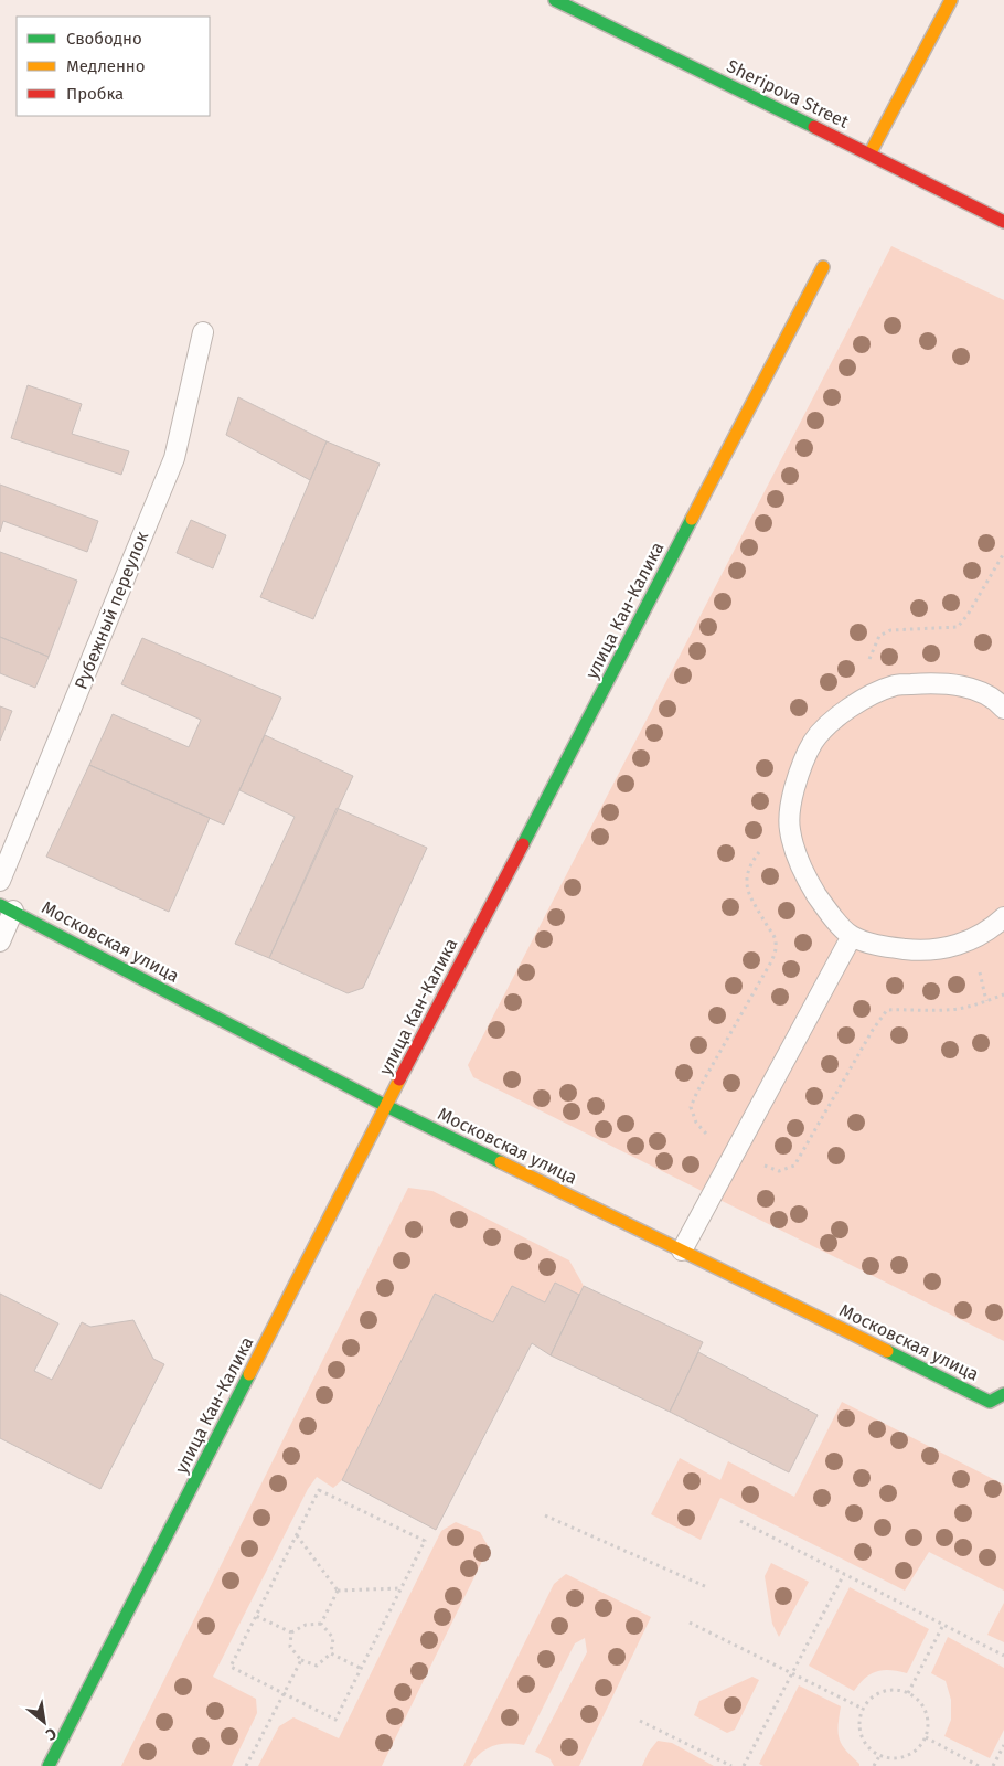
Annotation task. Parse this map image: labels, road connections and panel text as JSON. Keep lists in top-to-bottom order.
{
  "streets": {
    "street": ["Sheripova Street", "улица Кан-Калика", "Московская улица"],
    "lane": ["Рубежный переулок"]
  },
  "crossings": [
    ["улица Кан-Калика", "Московская улица"]
  ],
  "legend": ["Свободно", "Медленно", "Пробка"],
  "north": "bottom right"
}
